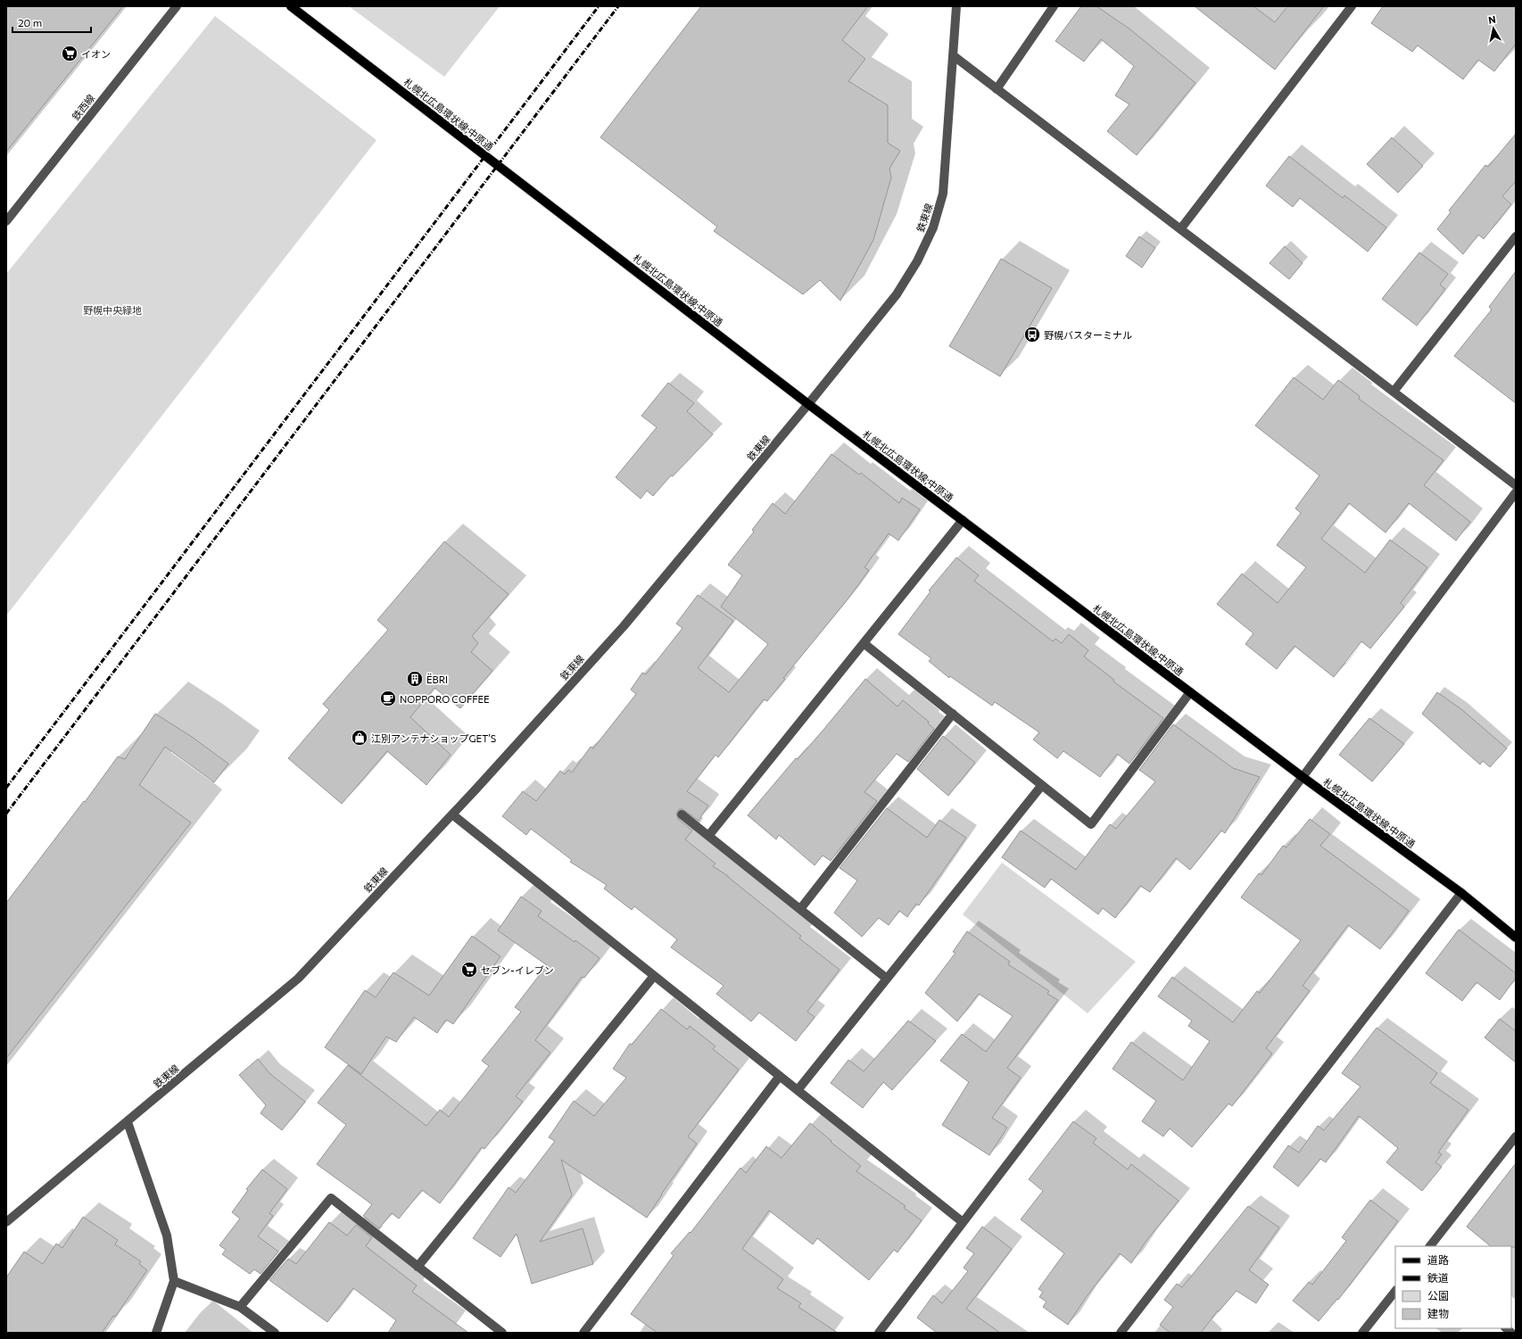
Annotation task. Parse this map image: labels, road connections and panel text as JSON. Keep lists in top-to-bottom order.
{
  "streets": {
    "main road": ["札幌北広島環状線;中原通"],
    "street": ["鉄西線", "鉄東線"]
  },
  "crossings": [
    ["札幌北広島環状線;中原通", "鉄東線"]
  ],
  "parks": ["野幌中央緑地"],
  "places": {
    "supermarket": ["イオン", "セブン-イレブン"],
    "bus stop": ["野幌バスターミナル"],
    "building": ["ËBRI"],
    "cafe": ["NOPPORO COFFEE"],
    "shop": ["江別アンテナショップGET’S"]
  },
  "legend": [
    "道路",
    "鉄道",
    "公園",
    "建物"
  ],
  "scale_bar": "20 m",
  "north": "top"
}
